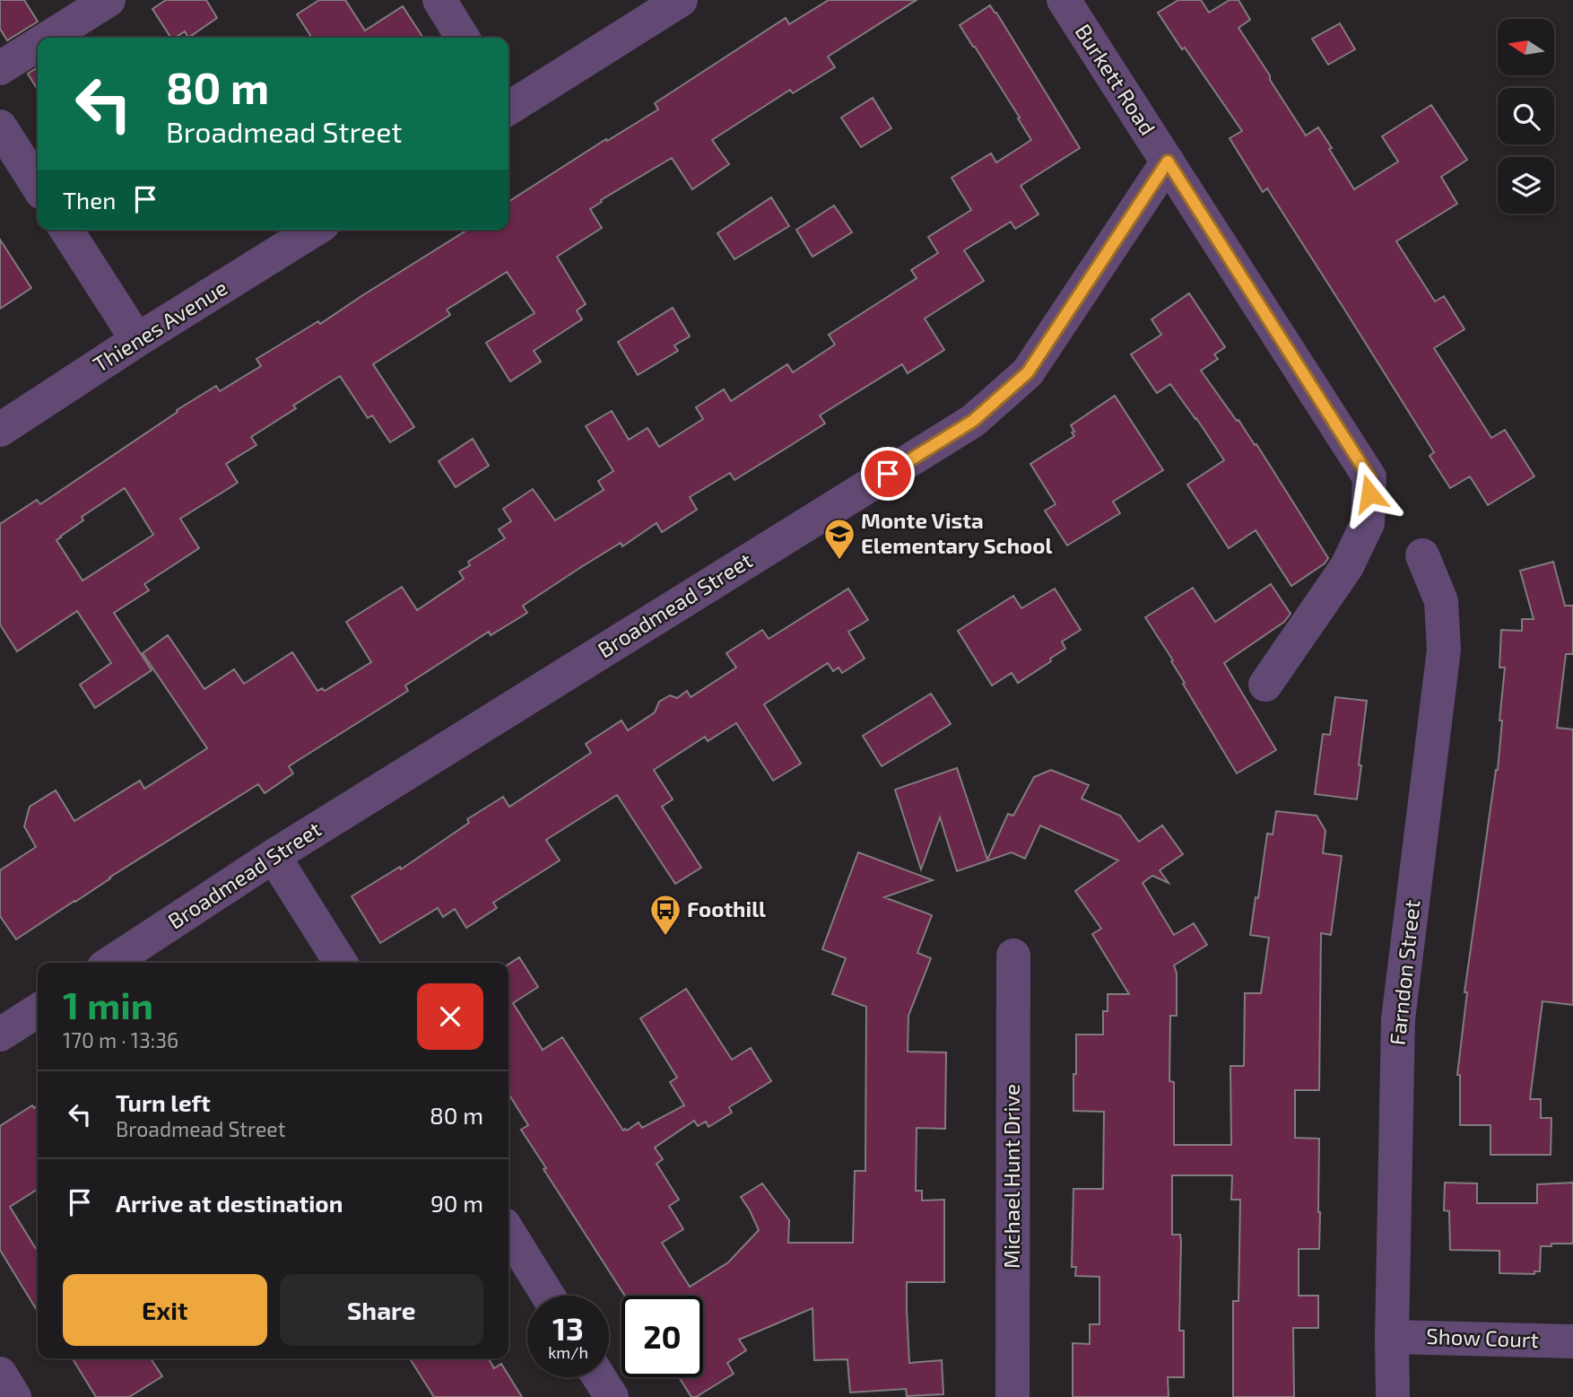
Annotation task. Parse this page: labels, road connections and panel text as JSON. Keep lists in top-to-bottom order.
{
  "streets": {
    "street": [
      "Burkett Road",
      "Thienes Avenue",
      "Broadmead Street",
      "Farndon Street",
      "Michael Hunt Drive",
      "Show Court"
    ]
  },
  "crossings": [
    ["Burkett Road", "Broadmead Street"],
    ["Farndon Street", "Show Court"]
  ],
  "places": {
    "school or university": ["Monte Vista Elementary School"],
    "bus stop": ["Foothill"]
  },
  "north": "left",
  "page": {
    "turn": ["80 m", "Broadmead Street"],
    "then": "Then",
    "heading": ["1 min", "170 m · 13:36"],
    "list": [
      {
        "name": "Turn left",
        "note": "Broadmead Street",
        "value": "80 m"
      },
      {
        "name": "Arrive at destination",
        "value": "90 m"
      }
    ],
    "buttons": ["Exit", "Share"],
    "speed": "13 km/h",
    "limit": "20"
  }
}
